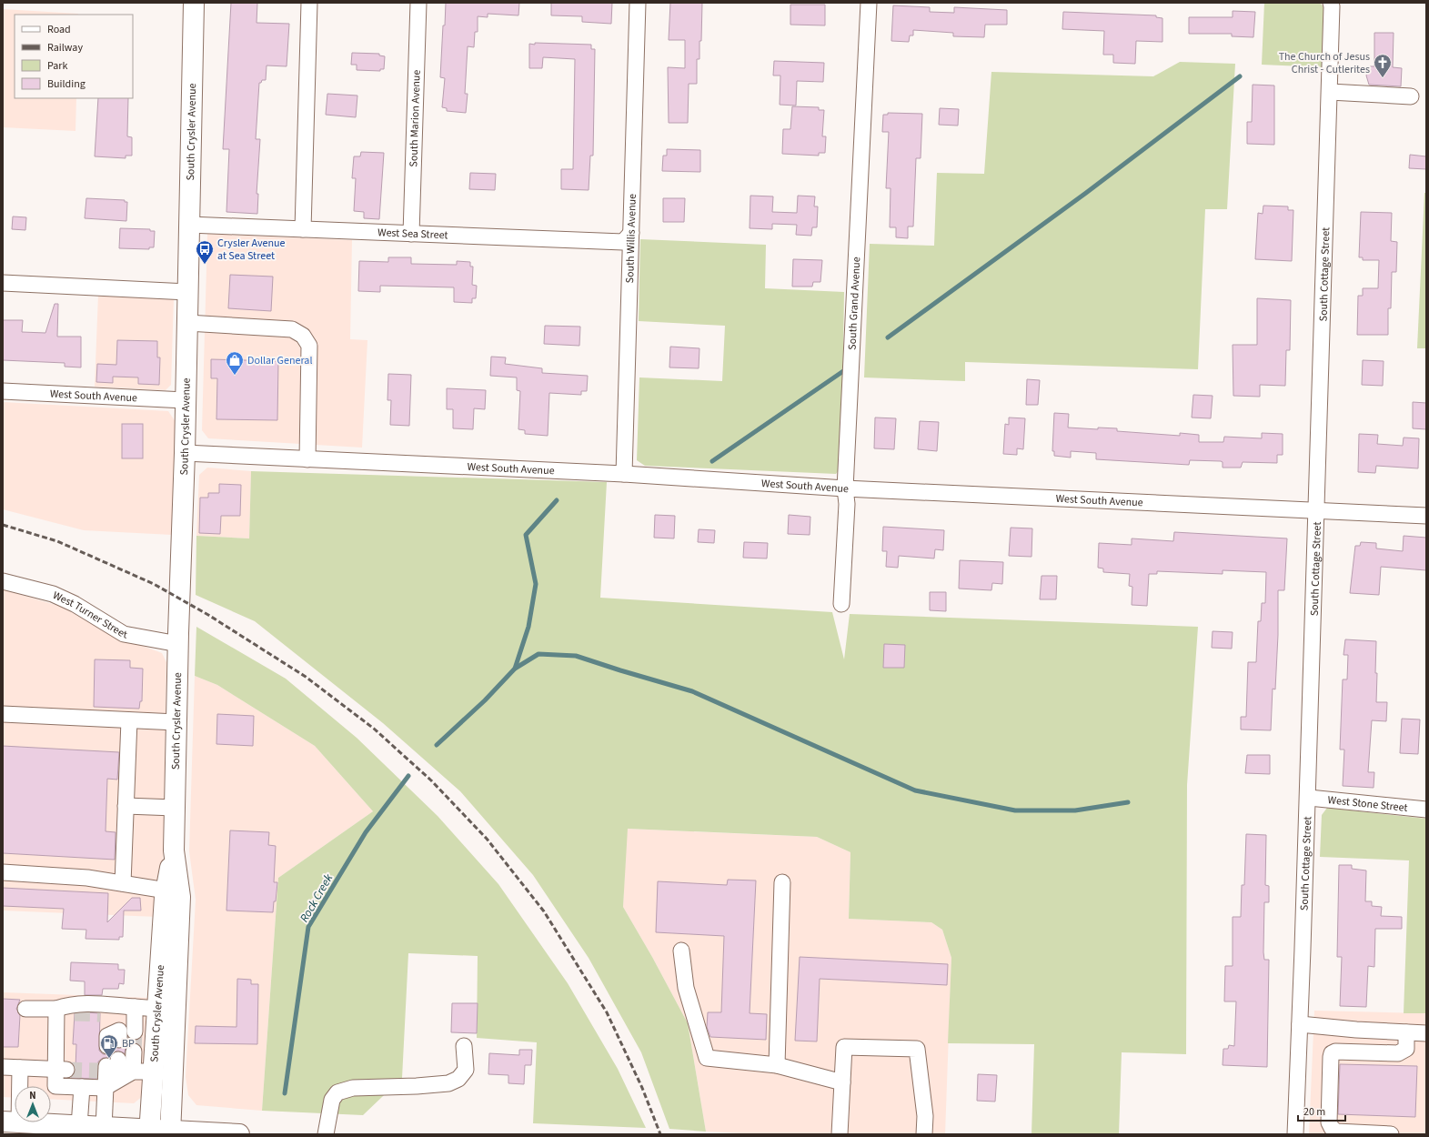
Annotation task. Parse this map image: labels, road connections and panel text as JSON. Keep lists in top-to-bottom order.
{
  "streets": {
    "main road": ["South Crysler Avenue"],
    "street": [
      "South Marion Avenue",
      "West Sea Street",
      "South Willis Avenue",
      "South Cottage Street",
      "South Grand Avenue",
      "West South Avenue",
      "West Turner Street",
      "West Stone Street"
    ]
  },
  "crossings": [
    ["South Marion Avenue", "West Sea Street"],
    ["South Crysler Avenue", "West Sea Street"],
    ["South Crysler Avenue", "West South Avenue"],
    ["South Crysler Avenue", "West Turner Street"],
    ["West Sea Street", "South Willis Avenue"],
    ["South Willis Avenue", "West South Avenue"],
    ["South Cottage Street", "West South Avenue"],
    ["South Cottage Street", "West Stone Street"],
    ["South Grand Avenue", "West South Avenue"]
  ],
  "water": ["Rock Creek"],
  "places": {
    "church": ["The Church of Jesus Christ - Cutlerites"],
    "bus stop": ["Crysler Avenue at Sea Street"],
    "shop": ["Dollar General"],
    "fuel station": ["BP"]
  },
  "legend": [
    "Road",
    "Railway",
    "Park",
    "Building"
  ],
  "scale_bar": "20 m",
  "north": "top"
}
